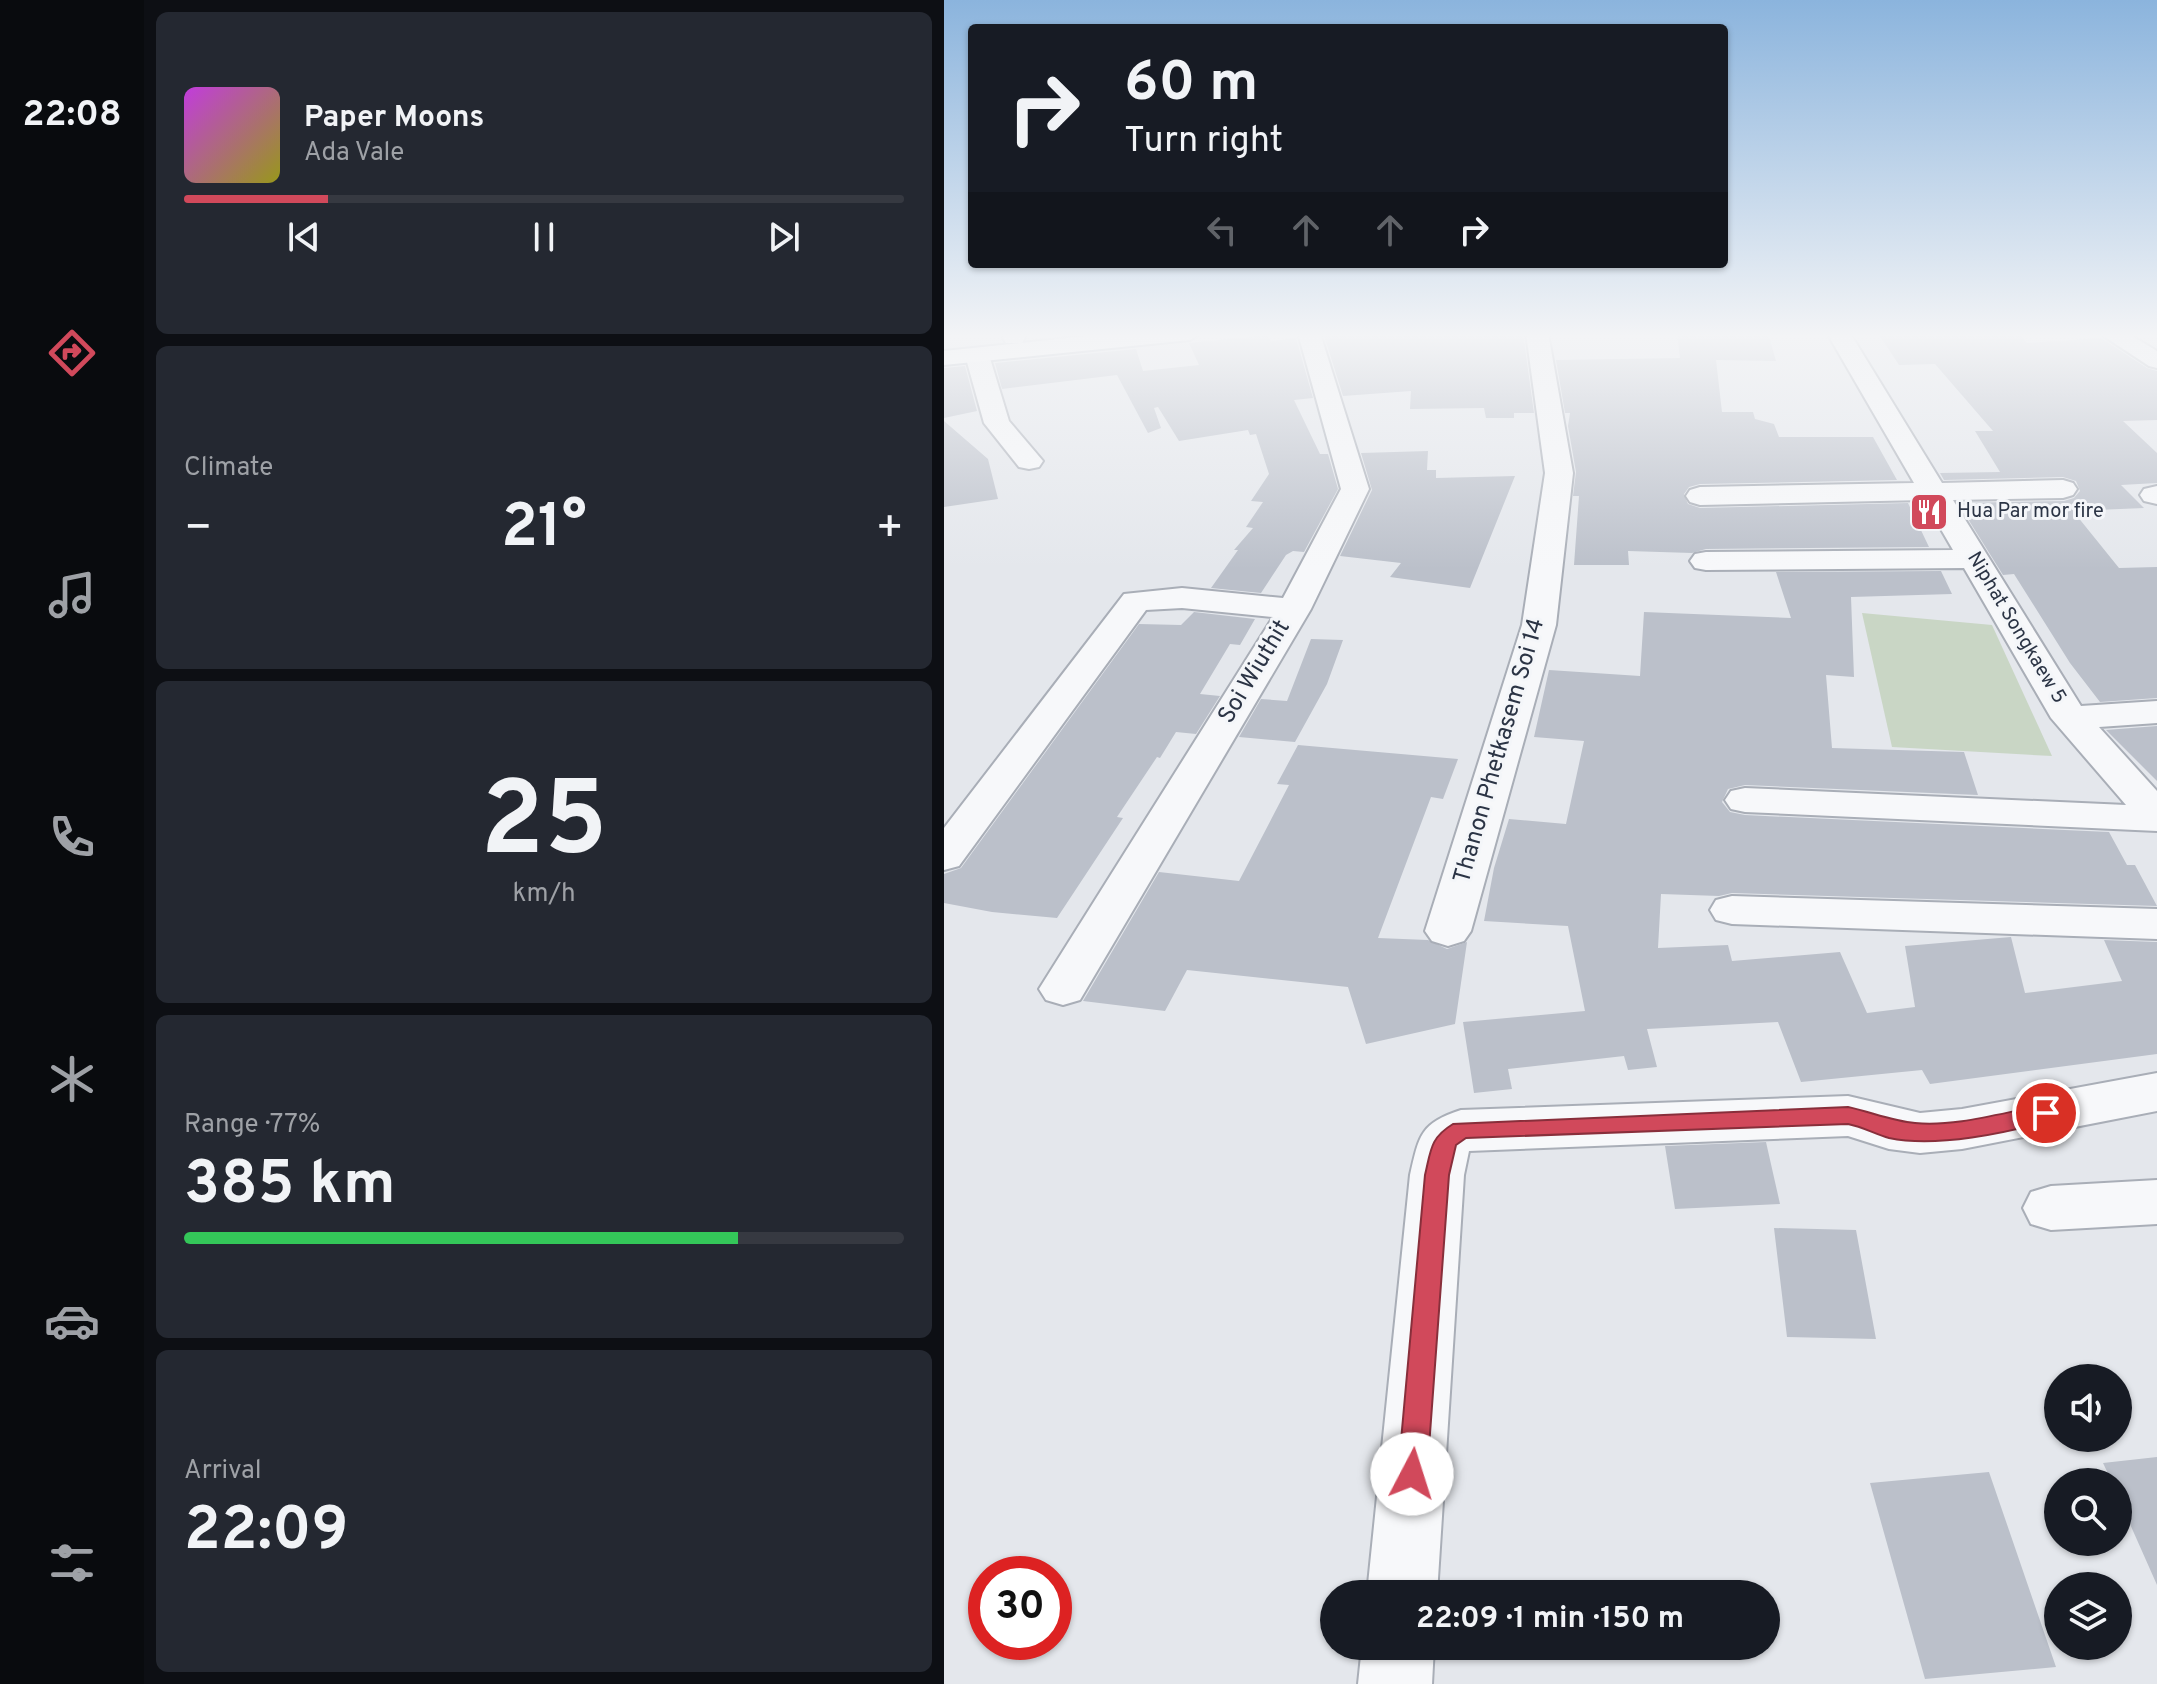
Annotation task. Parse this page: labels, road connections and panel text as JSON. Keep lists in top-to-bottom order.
{
  "streets": {
    "street": ["Niphat Songkaew 5", "Soi Wiuthit", "Thanon Phetkasem Soi 14"]
  },
  "places": {
    "restaurant": ["Hua Par mor fire"]
  },
  "page": {
    "tabs": "22:08",
    "turn": ["60 m", "Turn right"],
    "song": ["Paper Moons", "Ada Vale"],
    "tile": [
      "Climate",
      ["25", "km/h"],
      ["Range · 77%", "385 km"],
      ["Arrival", "22:09"]
    ],
    "heat": ["−", "21°", "+"],
    "limit": "30",
    "trip": "22:09 · 1 min · 150 m"
  }
}
